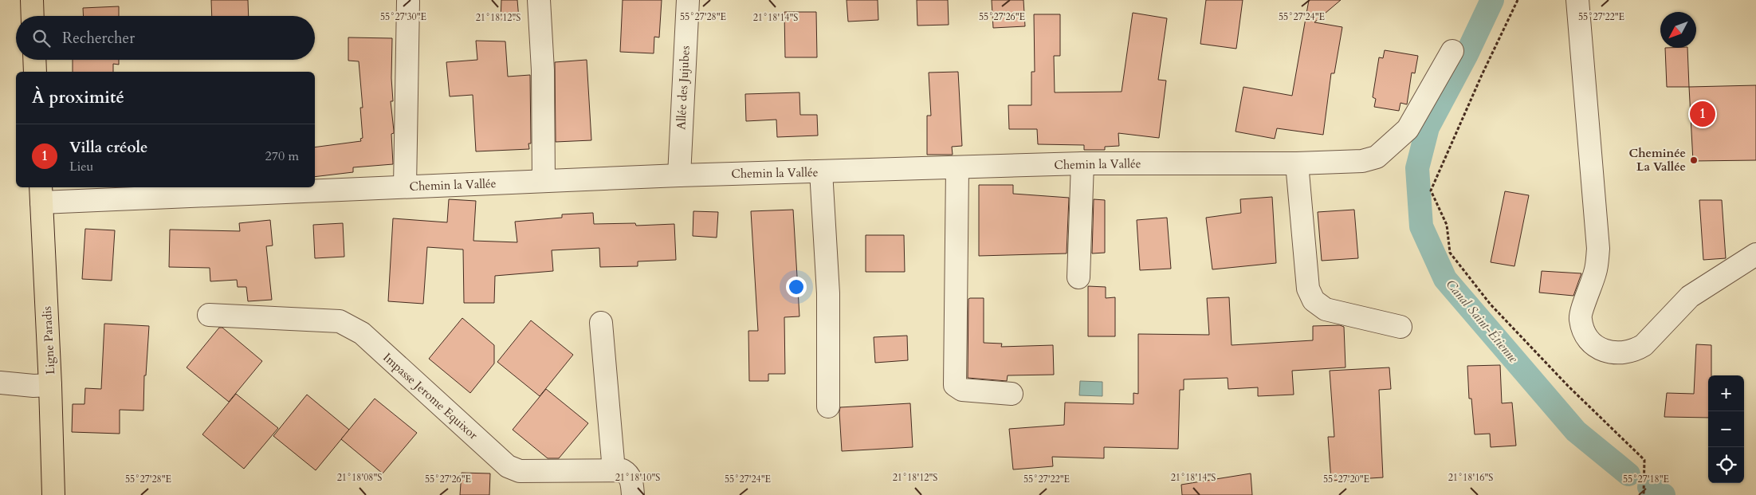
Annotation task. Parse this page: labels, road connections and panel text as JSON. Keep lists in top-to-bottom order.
{
  "streets": {
    "main road": ["Ligne Paradis"],
    "street": ["Allée des Jujubes", "Chemin la Vallée", "Impasse Jerome Equixor"]
  },
  "crossings": [
    ["Allée des Jujubes", "Chemin la Vallée"],
    ["Chemin la Vallée", "Ligne Paradis"]
  ],
  "water": ["Canal Saint-Étienne"],
  "places": ["Cheminée La Vallée"],
  "north": "bottom left",
  "page": {
    "search": "Rechercher",
    "heading": "À proximité",
    "pins": "1",
    "list": [
      {
        "mark": "1",
        "name": "Villa créole",
        "note": "Lieu",
        "value": "270 m"
      }
    ],
    "map_buttons": ["+", "−"]
  },
  "coordinates": [
    "55°27'30\"E",
    "55°27'28\"E",
    "55°27'26\"E",
    "55°27'24\"E",
    "55°27'22\"E",
    "21°18'14\"S",
    "21°18'12\"S",
    "21°18'08\"S",
    "21°18'10\"S",
    "21°18'16\"S",
    "55°27'20\"E",
    "55°27'18\"E"
  ]
}
